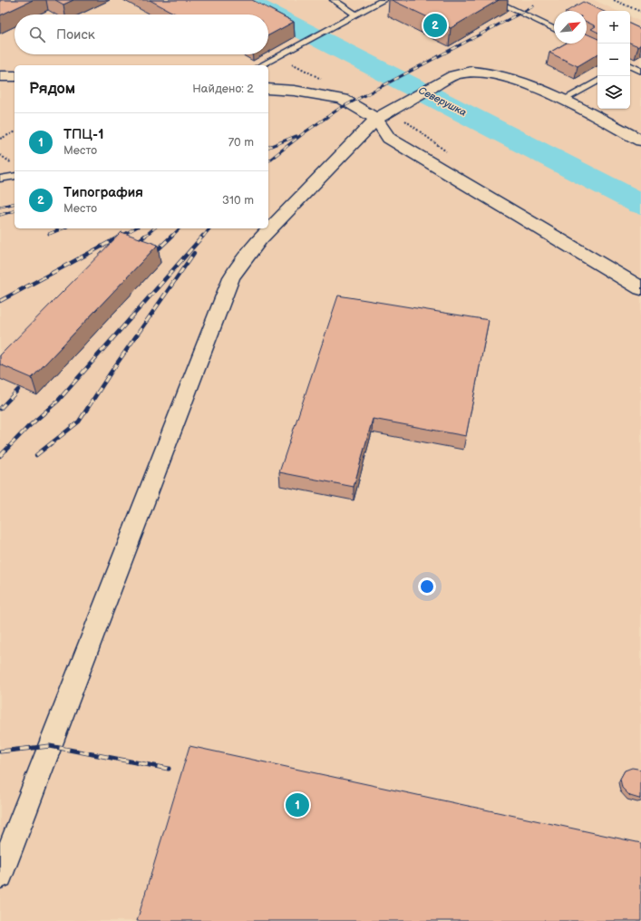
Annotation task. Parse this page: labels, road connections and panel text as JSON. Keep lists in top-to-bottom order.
{
  "water": ["Северушка"],
  "north": "top right",
  "page": {
    "map_buttons": ["+", "−"],
    "pins": ["2", "1"],
    "search": "Поиск",
    "heading": ["Рядом", "Найдено: 2"],
    "list": [
      {
        "mark": "1",
        "name": "ТПЦ-1",
        "note": "Место",
        "value": "70 m"
      },
      {
        "mark": "2",
        "name": "Типография",
        "note": "Место",
        "value": "310 m"
      }
    ]
  }
}
